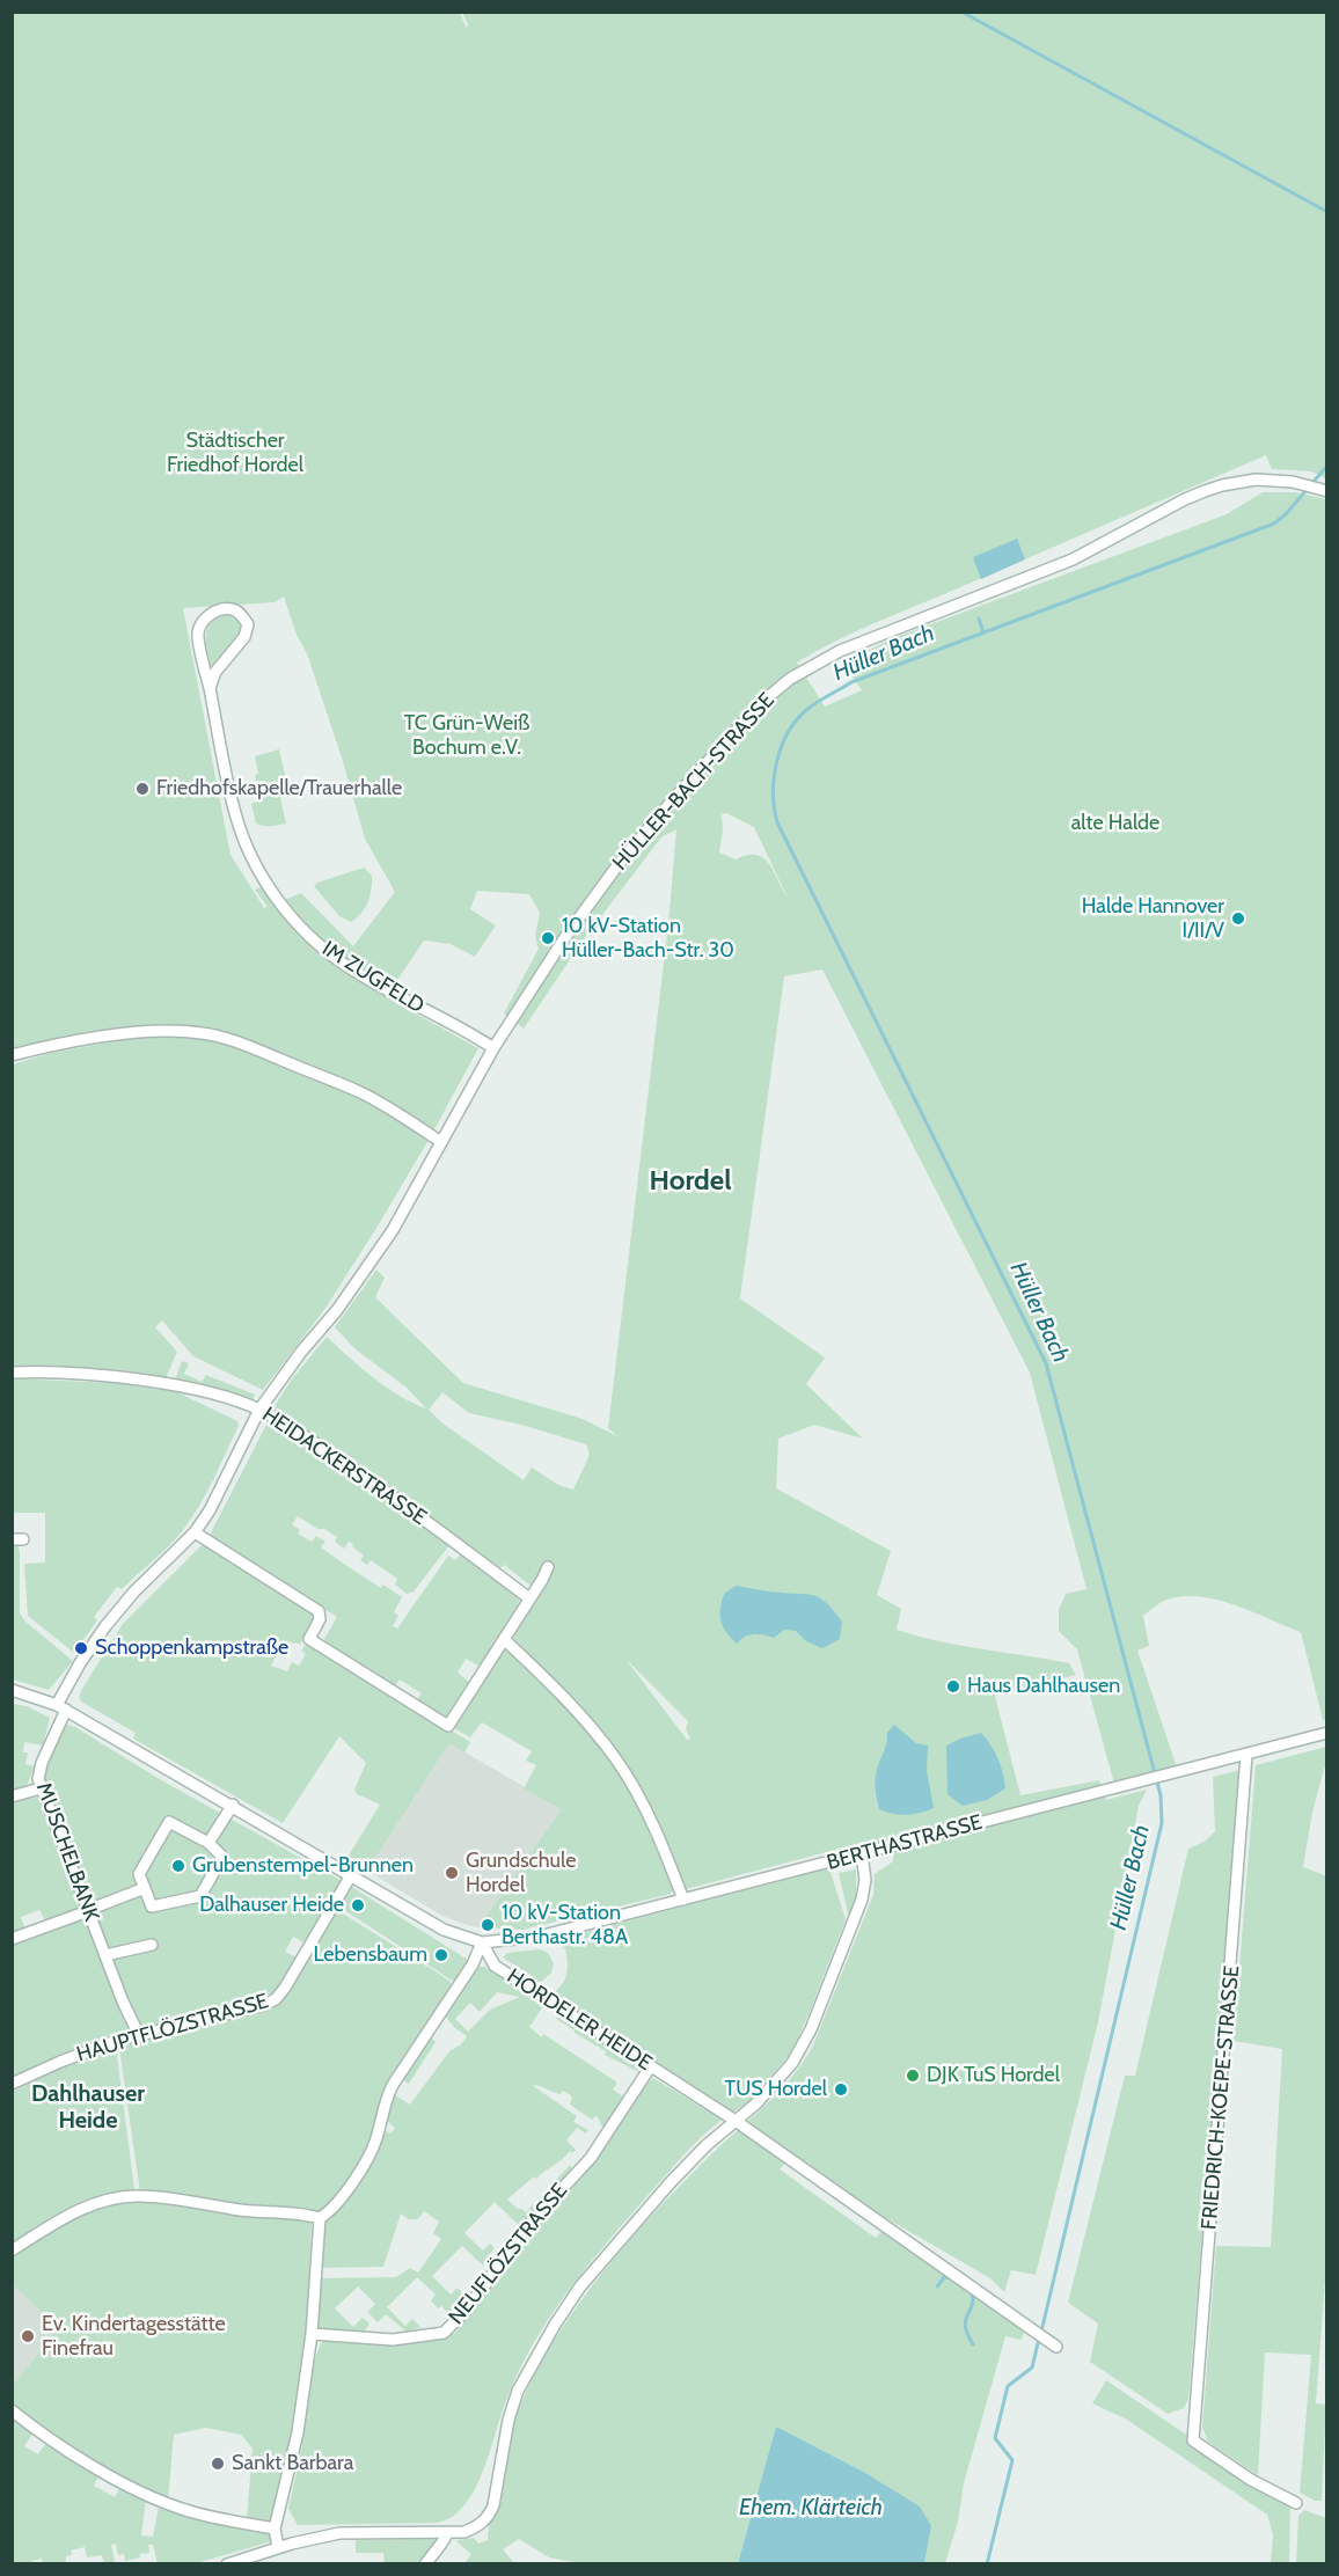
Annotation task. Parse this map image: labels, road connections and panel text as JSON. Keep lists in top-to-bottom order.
{
  "streets": {
    "street": [
      "HÜLLER-BACH-STRASSE",
      "IM ZUGFELD",
      "HEIDACKERSTRASSE",
      "BERTHASTRASSE",
      "MUSCHELBANK",
      "HORDELER HEIDE",
      "HAUPTFLÖZSTRASSE",
      "FRIEDRICH-KOEPE-STRASSE",
      "NEUFLÖZSTRASSE"
    ]
  },
  "crossings": [
    ["HÜLLER-BACH-STRASSE", "IM ZUGFELD"],
    ["HÜLLER-BACH-STRASSE", "HEIDACKERSTRASSE"],
    ["BERTHASTRASSE", "HORDELER HEIDE"],
    ["BERTHASTRASSE", "FRIEDRICH-KOEPE-STRASSE"],
    ["MUSCHELBANK", "HAUPTFLÖZSTRASSE"],
    ["HORDELER HEIDE", "NEUFLÖZSTRASSE"]
  ],
  "districts": ["Hordel", "Dahlhauser Heide"],
  "water": ["Hüller Bach", "Ehem. Klärteich"],
  "parks": ["Städtischer Friedhof Hordel", "TC Grün-Weiß Bochum e.V.", "alte Halde"],
  "places": [
    "Friedhofskapelle/Trauerhalle",
    "Halde Hannover I/II/V",
    "10 kV-Station Hüller-Bach-Str. 30",
    "Schoppenkampstraße",
    "Haus Dahlhausen",
    "Grubenstempel-Brunnen",
    "Grundschule Hordel",
    "Dalhauser Heide",
    "10 kV-Station Berthastr. 48A",
    "Lebensbaum",
    "DJK TuS Hordel",
    "TUS Hordel",
    "Ev. Kindertagesstätte Finefrau",
    "Sankt Barbara"
  ]
}
